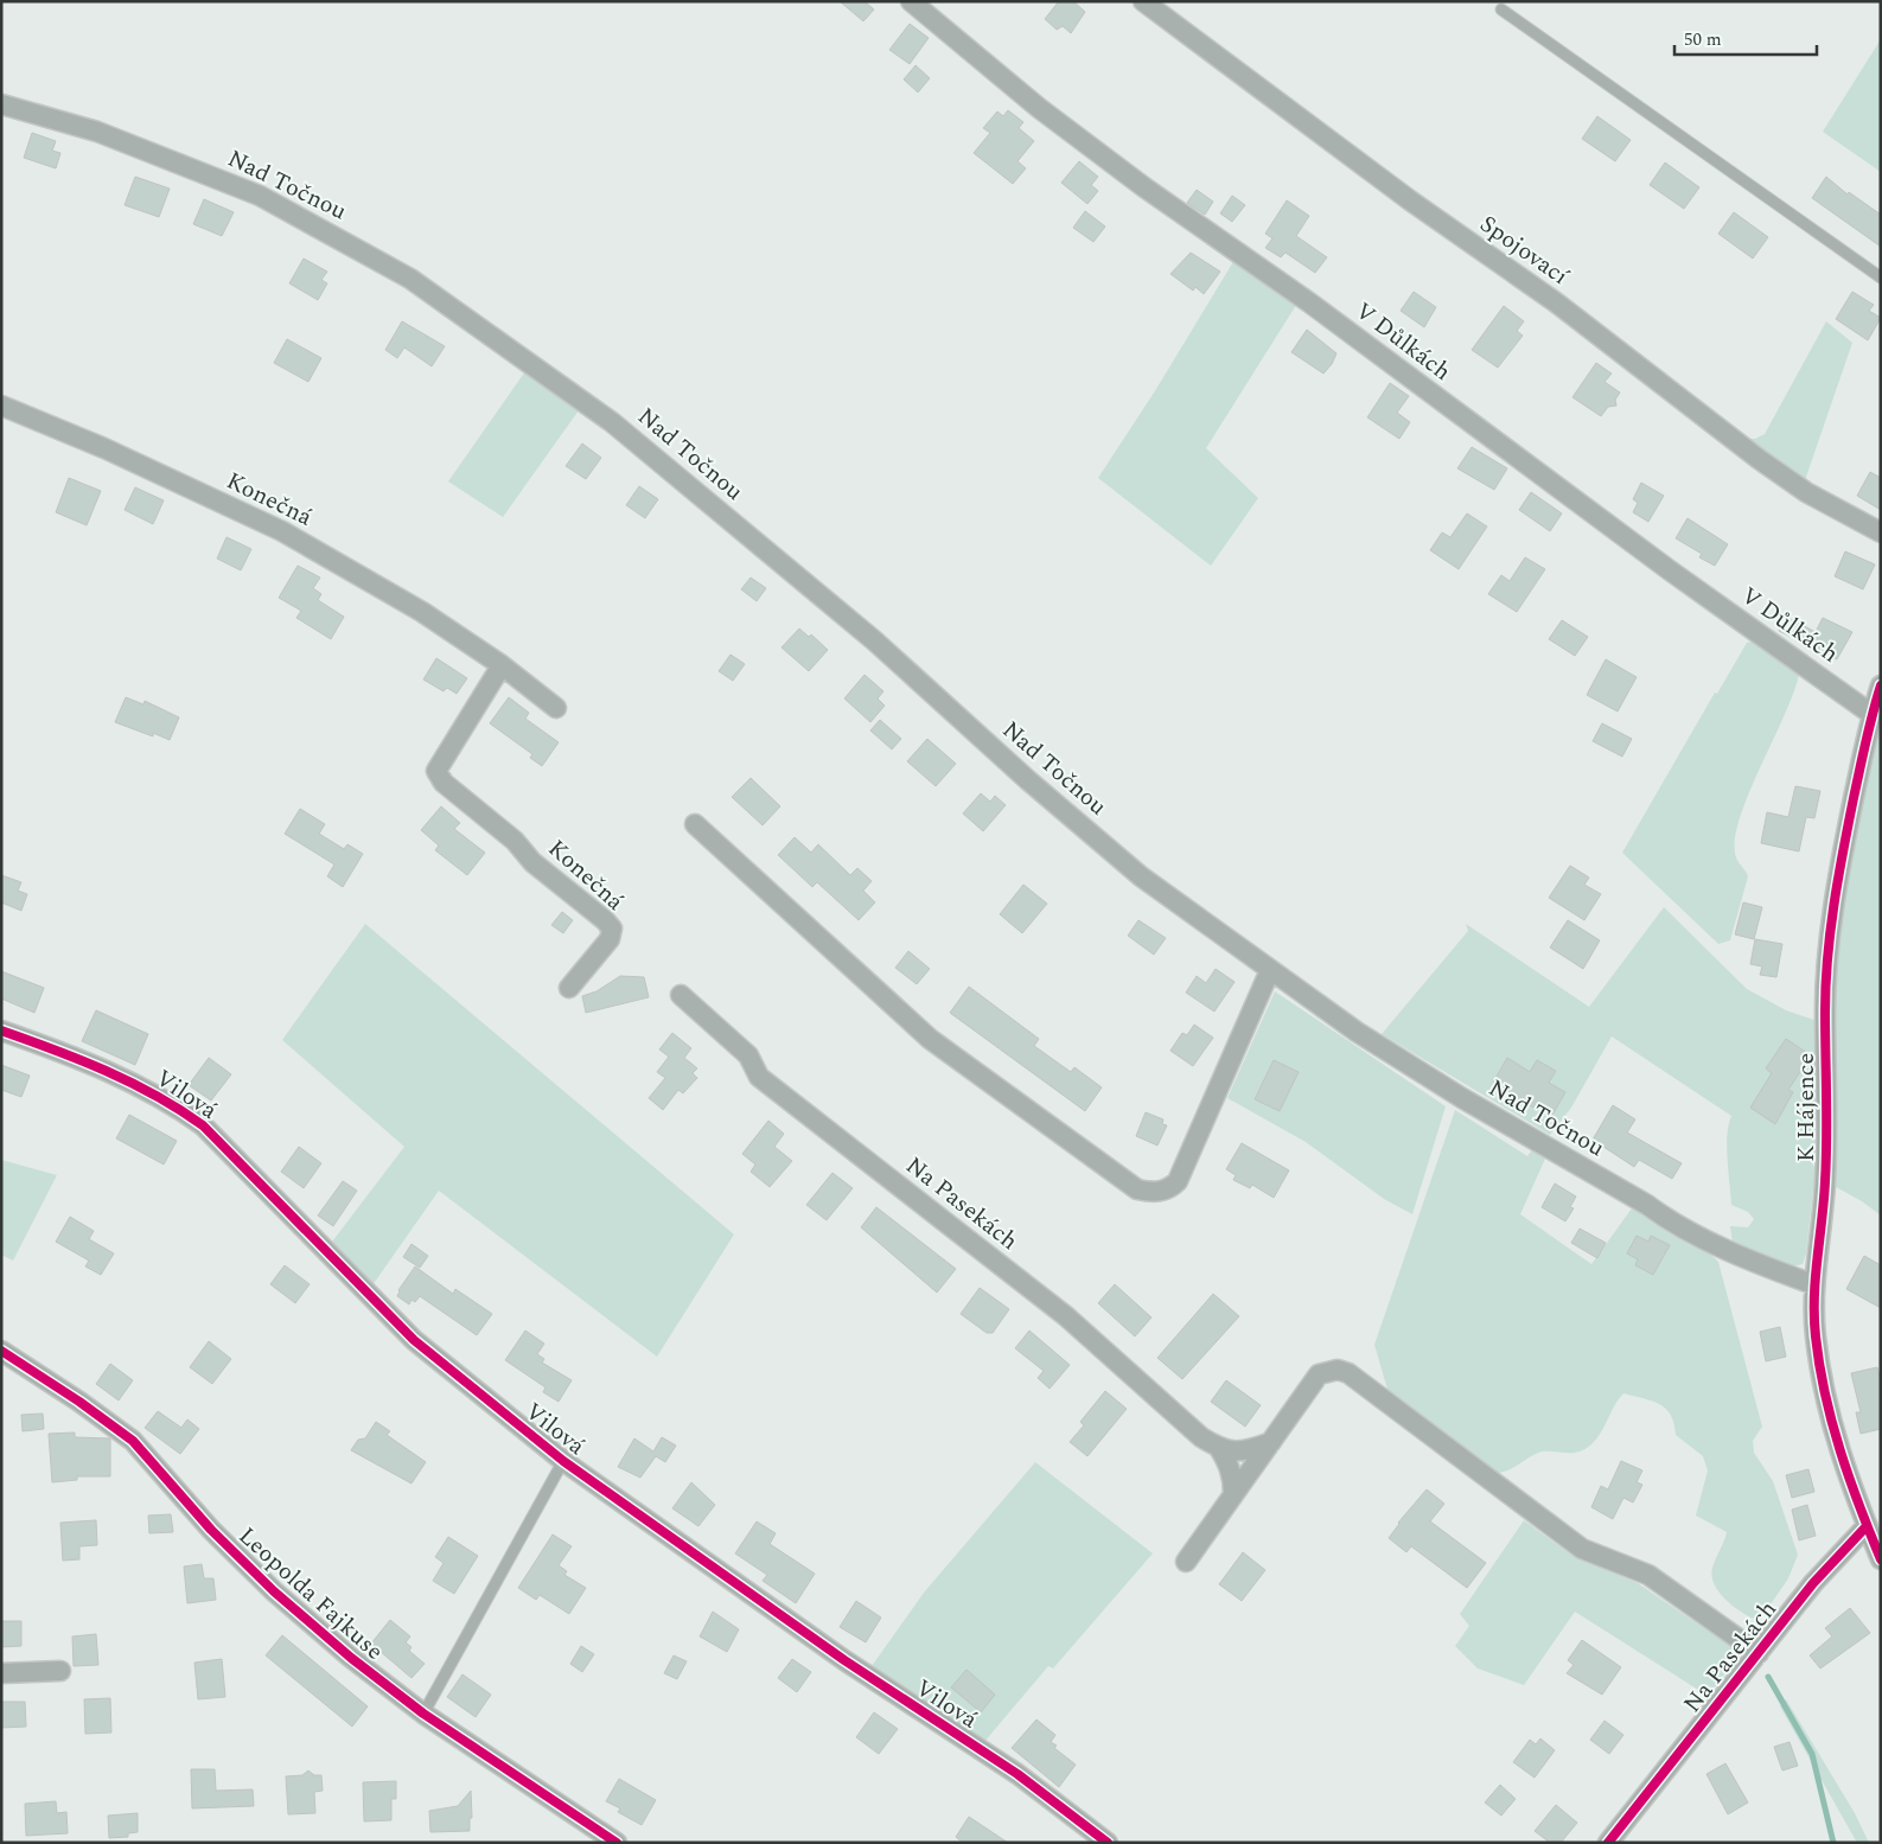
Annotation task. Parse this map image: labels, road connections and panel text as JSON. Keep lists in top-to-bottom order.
{
  "streets": {
    "street": [
      "Nad Točnou",
      "Spojovací",
      "V Důlkách",
      "Konečná",
      "Vilová",
      "K Hájence",
      "Na Pasekách",
      "Leopolda Fajkuse"
    ]
  },
  "crossings": [
    ["Nad Točnou", "K Hájence"],
    ["V Důlkách", "K Hájence"],
    ["K Hájence", "Na Pasekách"]
  ],
  "scale_bar": "50 m"
}
